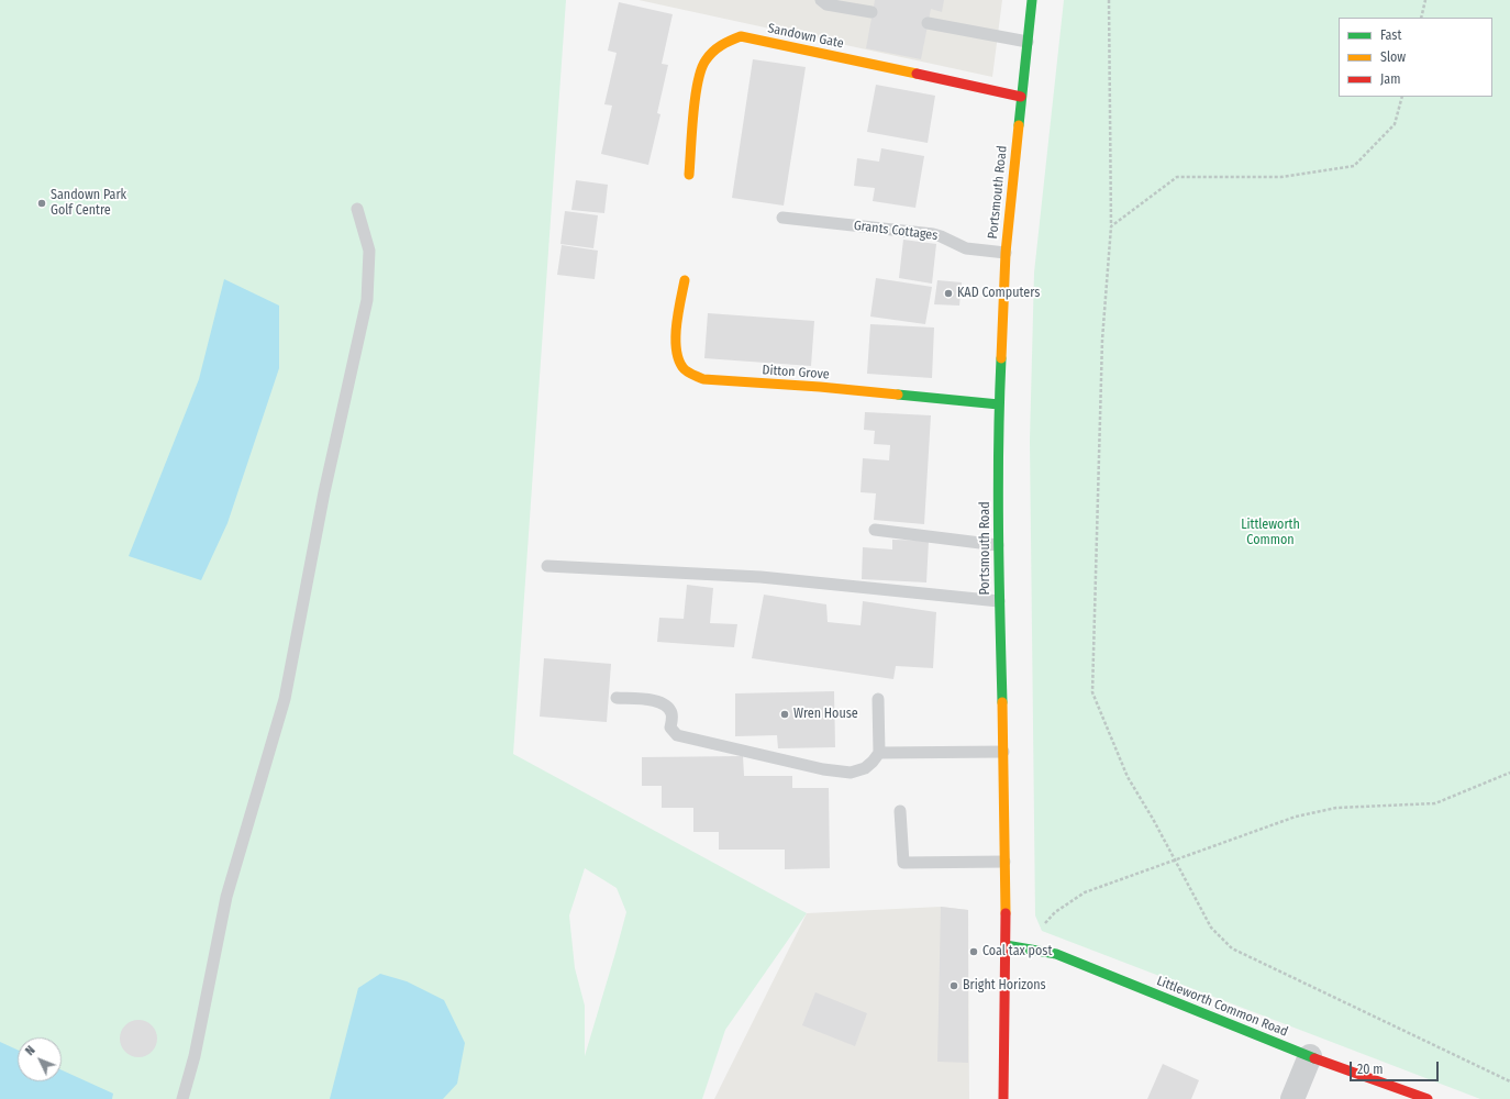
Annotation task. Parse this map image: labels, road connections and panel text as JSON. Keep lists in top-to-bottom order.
{
  "streets": {
    "street": [
      "Sandown Gate",
      "Portsmouth Road",
      "Ditton Grove",
      "Littleworth Common Road"
    ],
    "lane": ["Grants Cottages"]
  },
  "crossings": [
    ["Sandown Gate", "Portsmouth Road"],
    ["Portsmouth Road", "Grants Cottages"],
    ["Portsmouth Road", "Ditton Grove"],
    ["Portsmouth Road", "Littleworth Common Road"]
  ],
  "parks": ["Littleworth Common"],
  "places": [
    "Sandown Park Golf Centre",
    "KAD Computers",
    "Wren House",
    "Coal tax post",
    "Bright Horizons"
  ],
  "legend": ["Fast", "Slow", "Jam"],
  "scale_bar": "20 m",
  "north": "top left"
}
